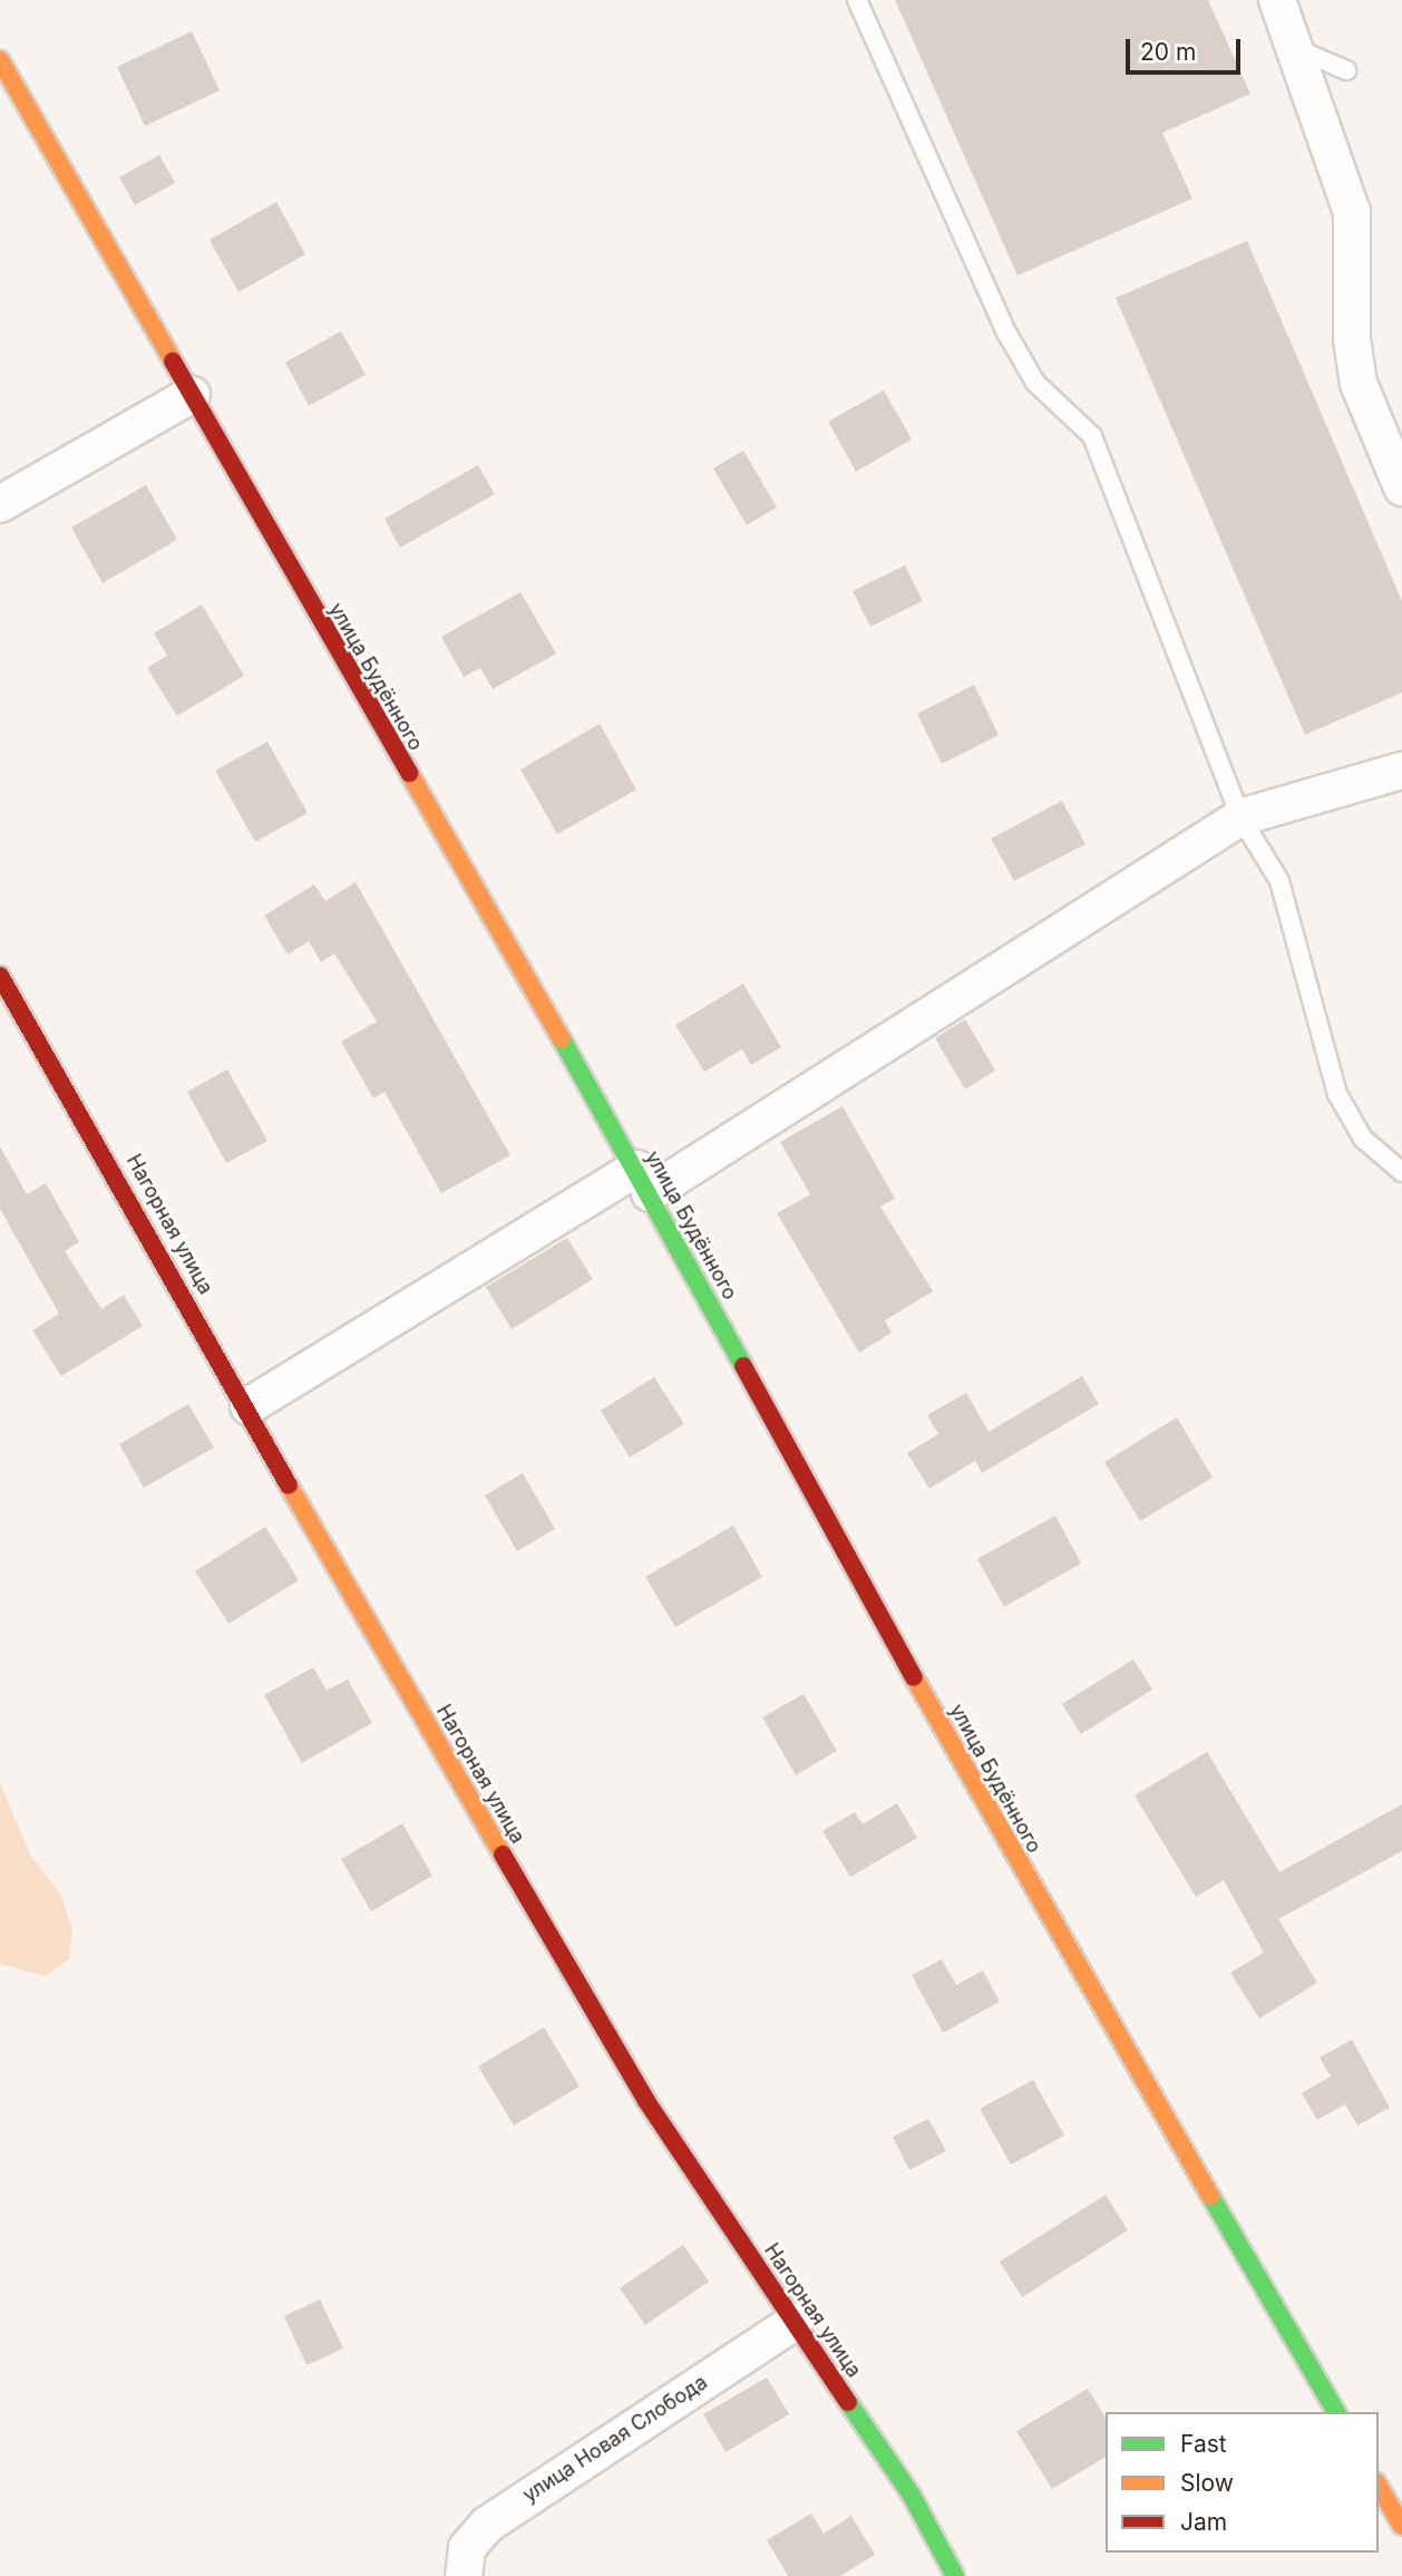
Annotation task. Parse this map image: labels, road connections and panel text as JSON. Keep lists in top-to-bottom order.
{
  "streets": {
    "main road": ["улица Будённого", "Нагорная улица"],
    "street": ["улица Новая Слобода"]
  },
  "crossings": [
    ["Нагорная улица", "улица Новая Слобода"]
  ],
  "legend": ["Fast", "Slow", "Jam"],
  "scale_bar": "20 m"
}
